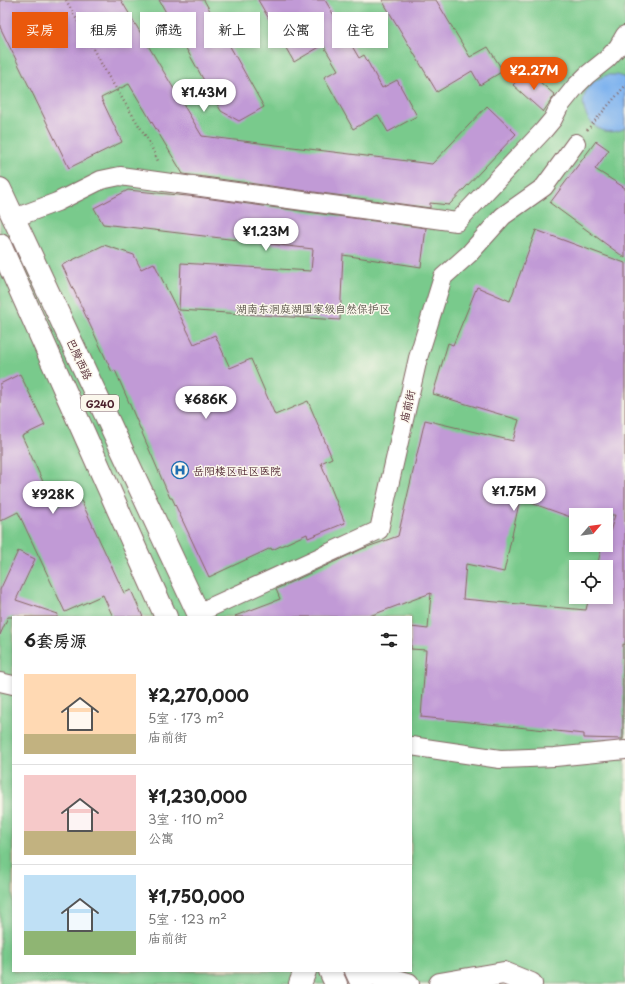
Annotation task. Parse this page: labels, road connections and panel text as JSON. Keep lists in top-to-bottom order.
{
  "streets": {
    "main road": ["巴陵西路", "G240"],
    "street": ["庙前街"]
  },
  "crossings": [
    ["巴陵西路", "庙前街"]
  ],
  "parks": ["湖南东洞庭湖国家级自然保护区"],
  "places": {
    "hospital": ["岳阳楼区社区医院"]
  },
  "north": "top right",
  "page": {
    "chip": [
      "买房",
      "租房",
      "筛选",
      "新上",
      "公寓",
      "住宅"
    ],
    "price": [
      "¥2.27M",
      "¥1.43M",
      "¥1.23M",
      "¥686K",
      "¥1.75M",
      "¥928K"
    ],
    "heading": "6套房源",
    "list": [
      {
        "name": "¥2,270,000",
        "note": "5室 · 173 m² · 庙前街"
      },
      {
        "name": "¥1,230,000",
        "note": "3室 · 110 m² · 公寓"
      },
      {
        "name": "¥1,750,000",
        "note": "5室 · 123 m² · 庙前街"
      }
    ]
  }
}
